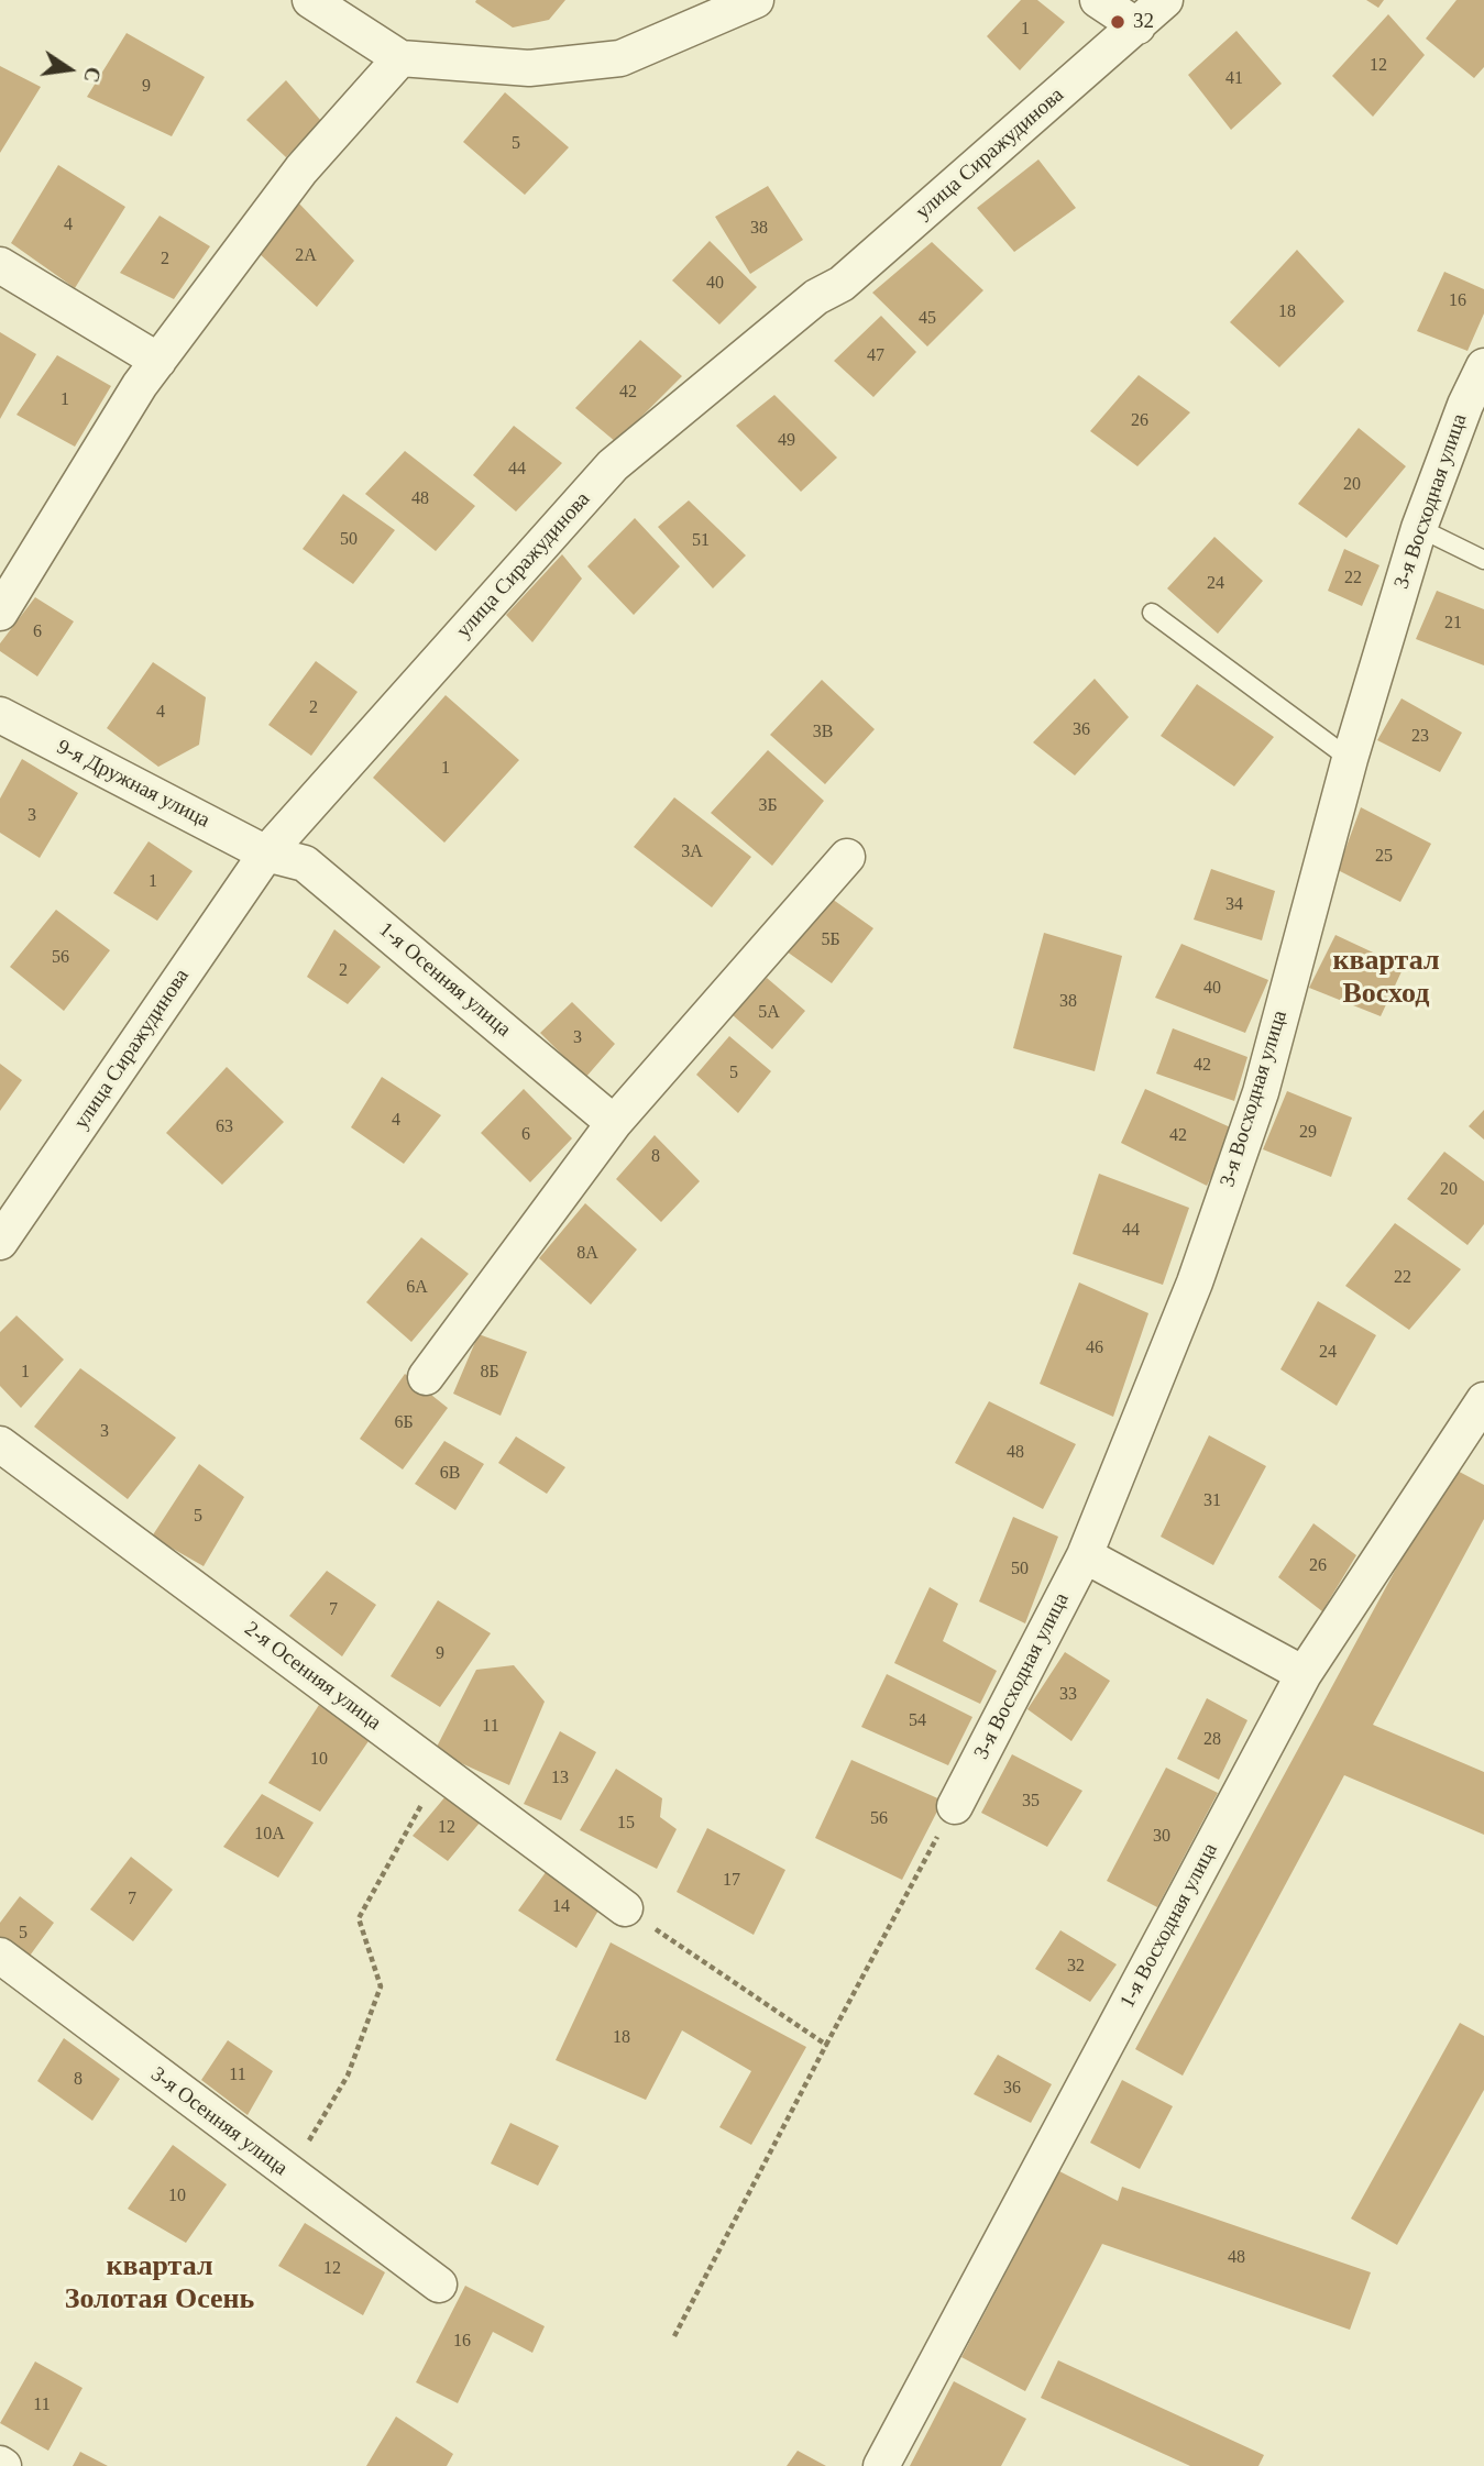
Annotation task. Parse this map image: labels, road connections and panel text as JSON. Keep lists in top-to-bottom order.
{
  "streets": {
    "street": [
      "улица Сиражудинова",
      "3-я Восходная улица",
      "9-я Дружная улица",
      "1-я Осенняя улица",
      "2-я Осенняя улица",
      "1-я Восходная улица",
      "3-я Осенняя улица"
    ]
  },
  "crossings": [
    ["улица Сиражудинова", "9-я Дружная улица"],
    ["улица Сиражудинова", "1-я Осенняя улица"],
    ["9-я Дружная улица", "1-я Осенняя улица"]
  ],
  "districts": ["квартал Восход", "квартал Золотая Осень"],
  "places": ["32"],
  "house_numbers": [
    "1",
    "12",
    "41",
    "9",
    "5",
    "4",
    "38",
    "2А",
    "2",
    "40",
    "16",
    "18",
    "45",
    "47",
    "42",
    "1",
    "26",
    "49",
    "44",
    "20",
    "48",
    "50",
    "51",
    "22",
    "24",
    "21",
    "6",
    "2",
    "4",
    "36",
    "3В",
    "23",
    "1",
    "3Б",
    "3",
    "3А",
    "25",
    "1",
    "34",
    "5Б",
    "56",
    "2",
    "40",
    "38",
    "5А",
    "3",
    "42",
    "5",
    "4",
    "63",
    "29",
    "6",
    "42",
    "8",
    "20",
    "44",
    "8А",
    "22",
    "6А",
    "46",
    "24",
    "1",
    "8Б",
    "6Б",
    "3",
    "48",
    "6В",
    "31",
    "5",
    "26",
    "50",
    "7",
    "9",
    "33",
    "54",
    "11",
    "28",
    "10",
    "13",
    "35",
    "56",
    "15",
    "12",
    "10А",
    "30",
    "17",
    "7",
    "14",
    "5",
    "32",
    "18",
    "11",
    "8",
    "36",
    "10",
    "48",
    "12",
    "16",
    "11"
  ],
  "north": "right"
}
